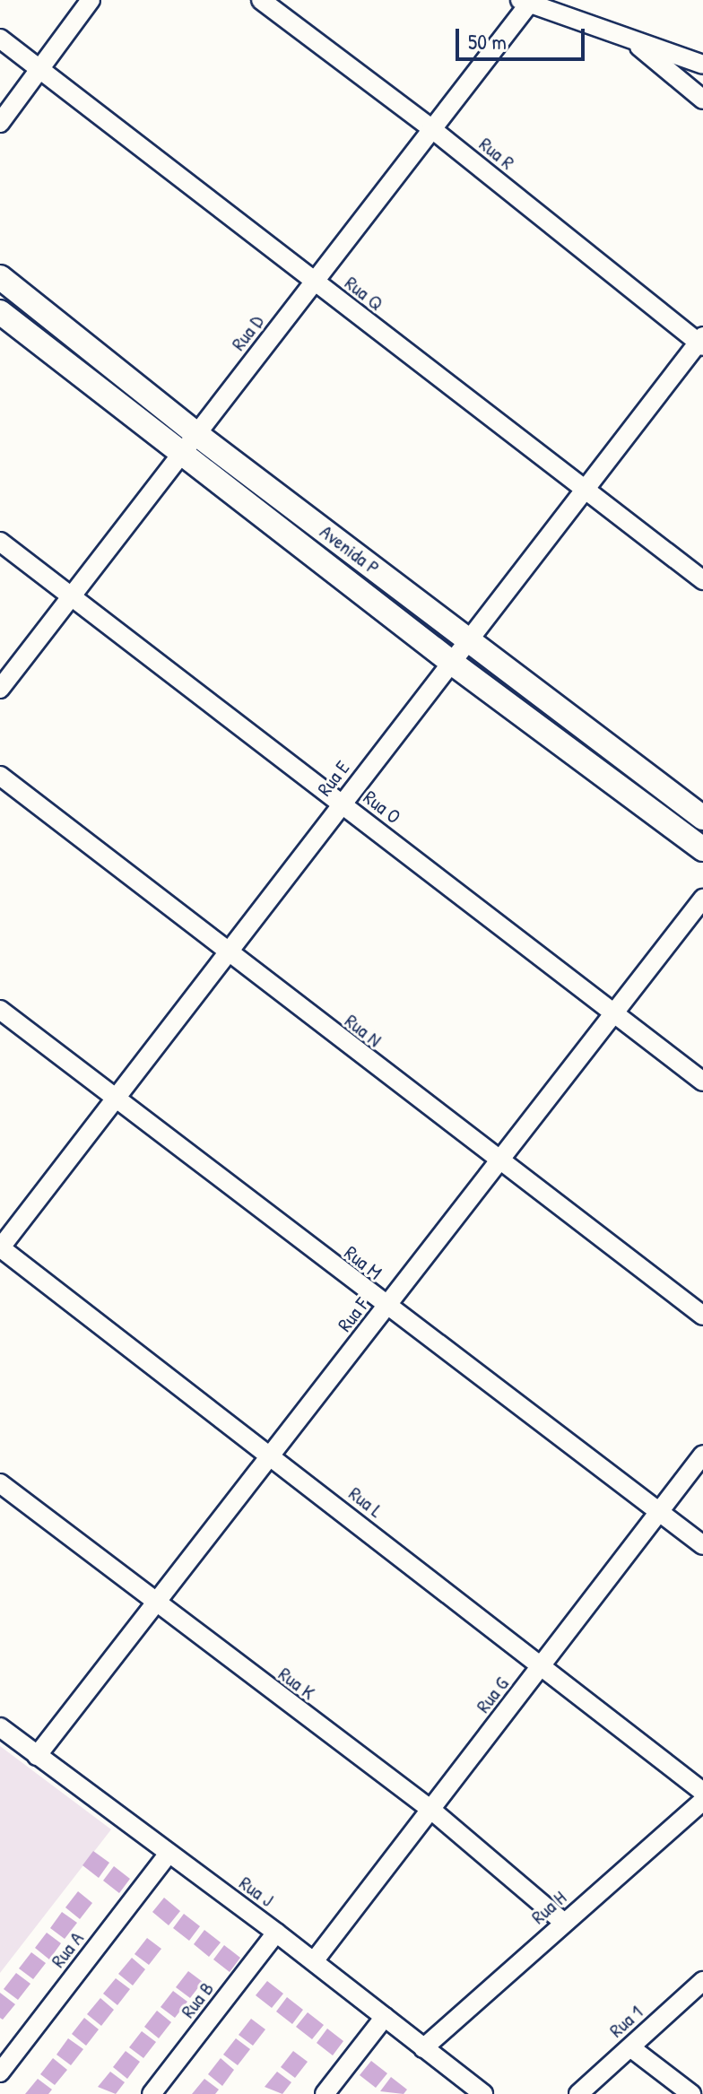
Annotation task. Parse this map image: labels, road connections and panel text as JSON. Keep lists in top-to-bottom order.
{
  "streets": {
    "street": [
      "Rua R",
      "Rua Q",
      "Rua D",
      "Avenida P",
      "Rua E",
      "Rua O",
      "Rua N",
      "Rua M",
      "Rua F",
      "Rua L",
      "Rua K",
      "Rua G",
      "Rua J",
      "Rua H",
      "Rua A",
      "Rua B",
      "Rua 1"
    ]
  },
  "crossings": [
    ["Rua R", "Rua D"],
    ["Rua R", "Rua E"],
    ["Rua Q", "Rua D"],
    ["Rua Q", "Rua E"],
    ["Rua D", "Avenida P"],
    ["Rua D", "Rua O"],
    ["Avenida P", "Rua E"],
    ["Rua E", "Rua O"],
    ["Rua E", "Rua N"],
    ["Rua E", "Rua M"],
    ["Rua E", "Rua L"],
    ["Rua O", "Rua F"],
    ["Rua N", "Rua F"],
    ["Rua M", "Rua F"],
    ["Rua M", "Rua G"],
    ["Rua F", "Rua L"],
    ["Rua F", "Rua K"],
    ["Rua F", "Rua J"],
    ["Rua L", "Rua G"],
    ["Rua K", "Rua G"],
    ["Rua K", "Rua H"],
    ["Rua G", "Rua J"],
    ["Rua J", "Rua H"],
    ["Rua J", "Rua A"],
    ["Rua J", "Rua B"]
  ],
  "scale_bar": "50 m"
}
